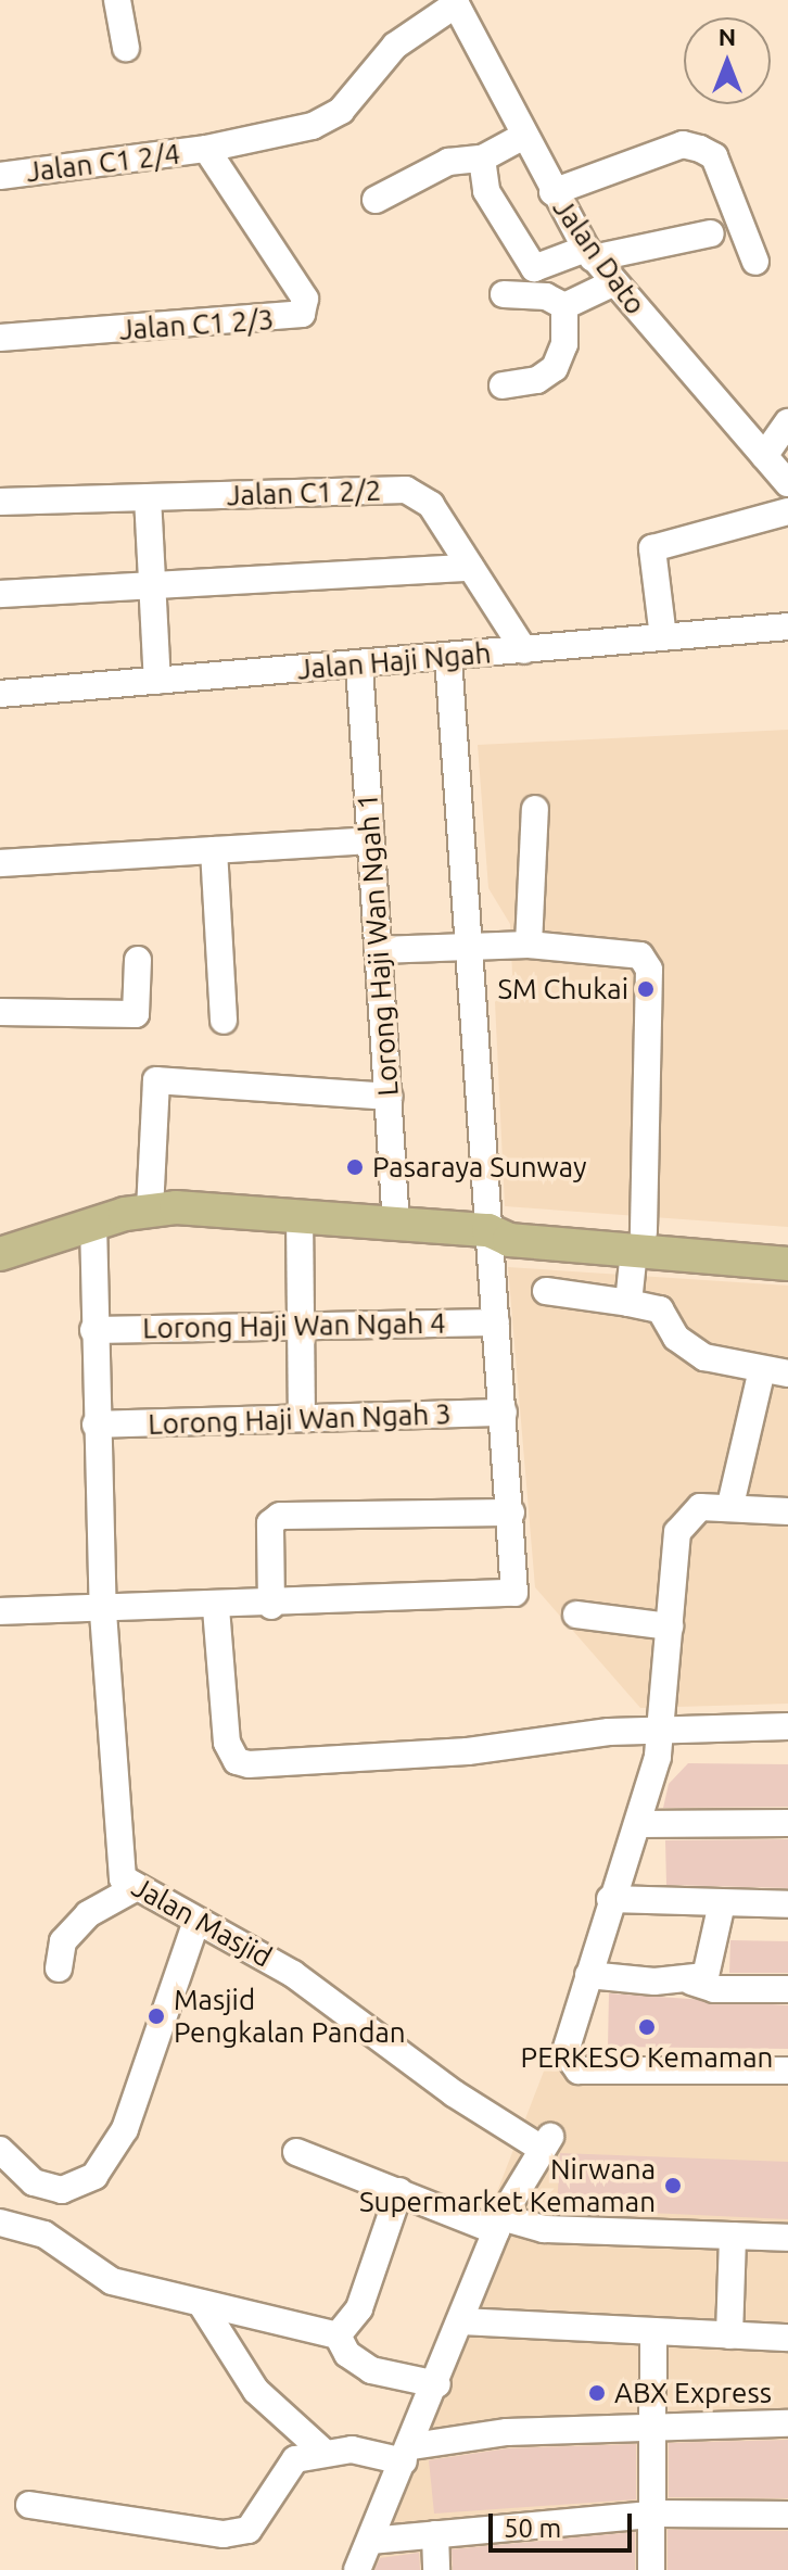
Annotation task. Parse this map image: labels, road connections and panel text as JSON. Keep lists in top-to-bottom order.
{
  "streets": {
    "street": [
      "Jalan C1 2/4",
      "Jalan Dato",
      "Jalan C1 2/3",
      "Jalan C1 2/2",
      "Jalan Haji Ngah",
      "Lorong Haji Wan Ngah 1",
      "Lorong Haji Wan Ngah 4",
      "Lorong Haji Wan Ngah 3",
      "Jalan Masjid"
    ]
  },
  "crossings": [
    ["Jalan C1 2/4", "Jalan Dato"],
    ["Jalan C1 2/4", "Jalan C1 2/3"],
    ["Jalan C1 2/2", "Jalan Haji Ngah"],
    ["Jalan Haji Ngah", "Lorong Haji Wan Ngah 1"]
  ],
  "places": [
    "SM Chukai",
    "Pasaraya Sunway",
    "Masjid Pengkalan Pandan",
    "PERKESO Kemaman",
    "Nirwana Supermarket Kemaman",
    "ABX Express"
  ],
  "scale_bar": "50 m",
  "north": "top"
}
